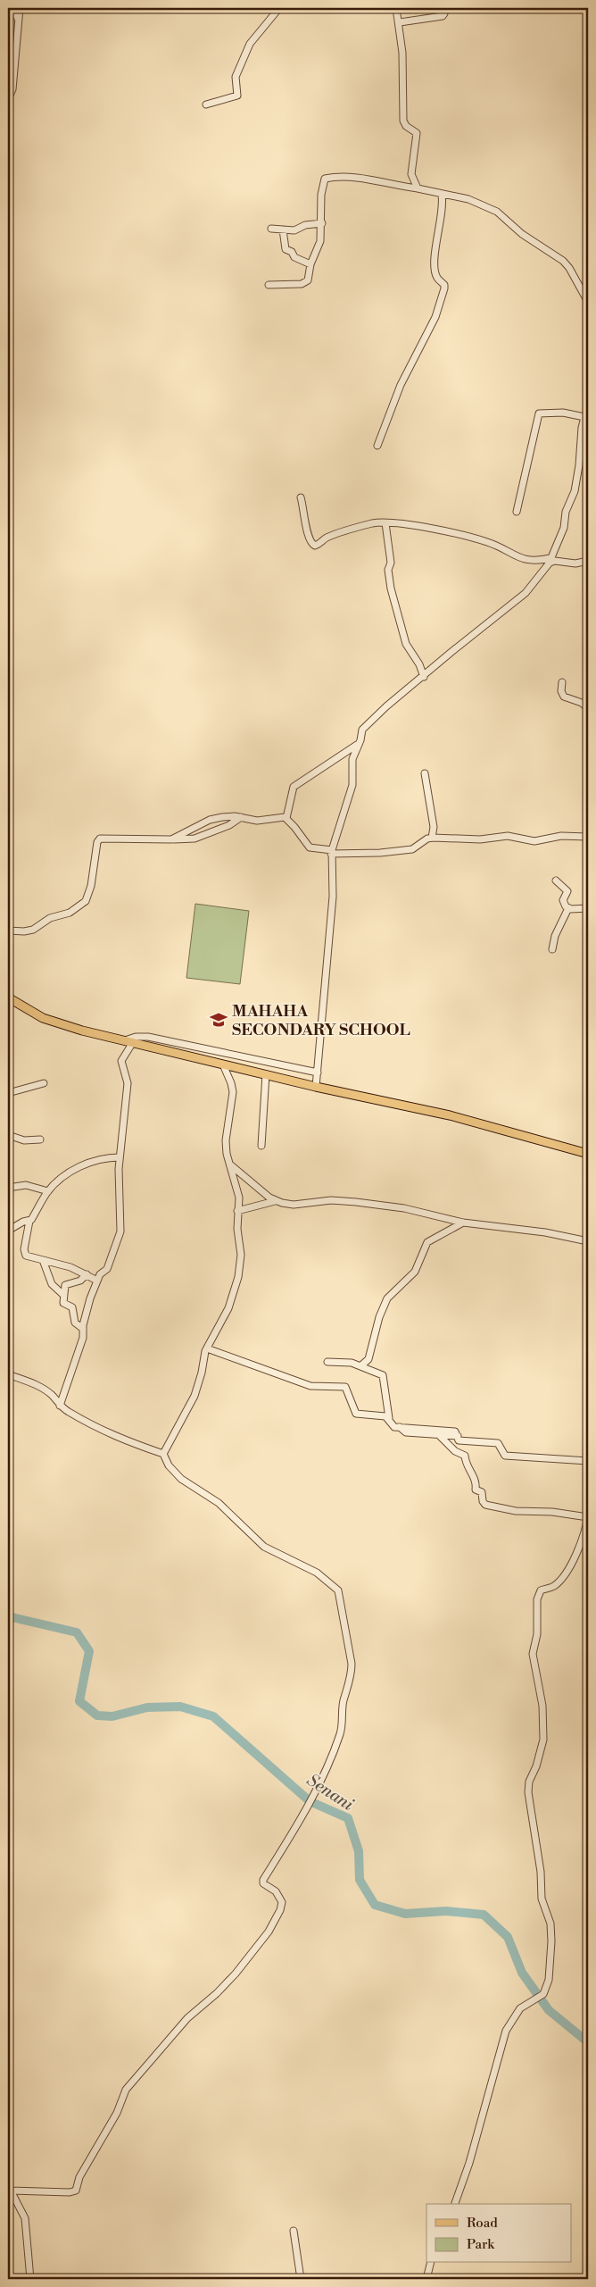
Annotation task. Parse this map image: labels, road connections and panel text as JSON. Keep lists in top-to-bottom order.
{
  "water": ["Senani"],
  "places": {
    "school or university": ["MAHAHA SECONDARY SCHOOL"]
  },
  "legend": ["Road", "Park"]
}
